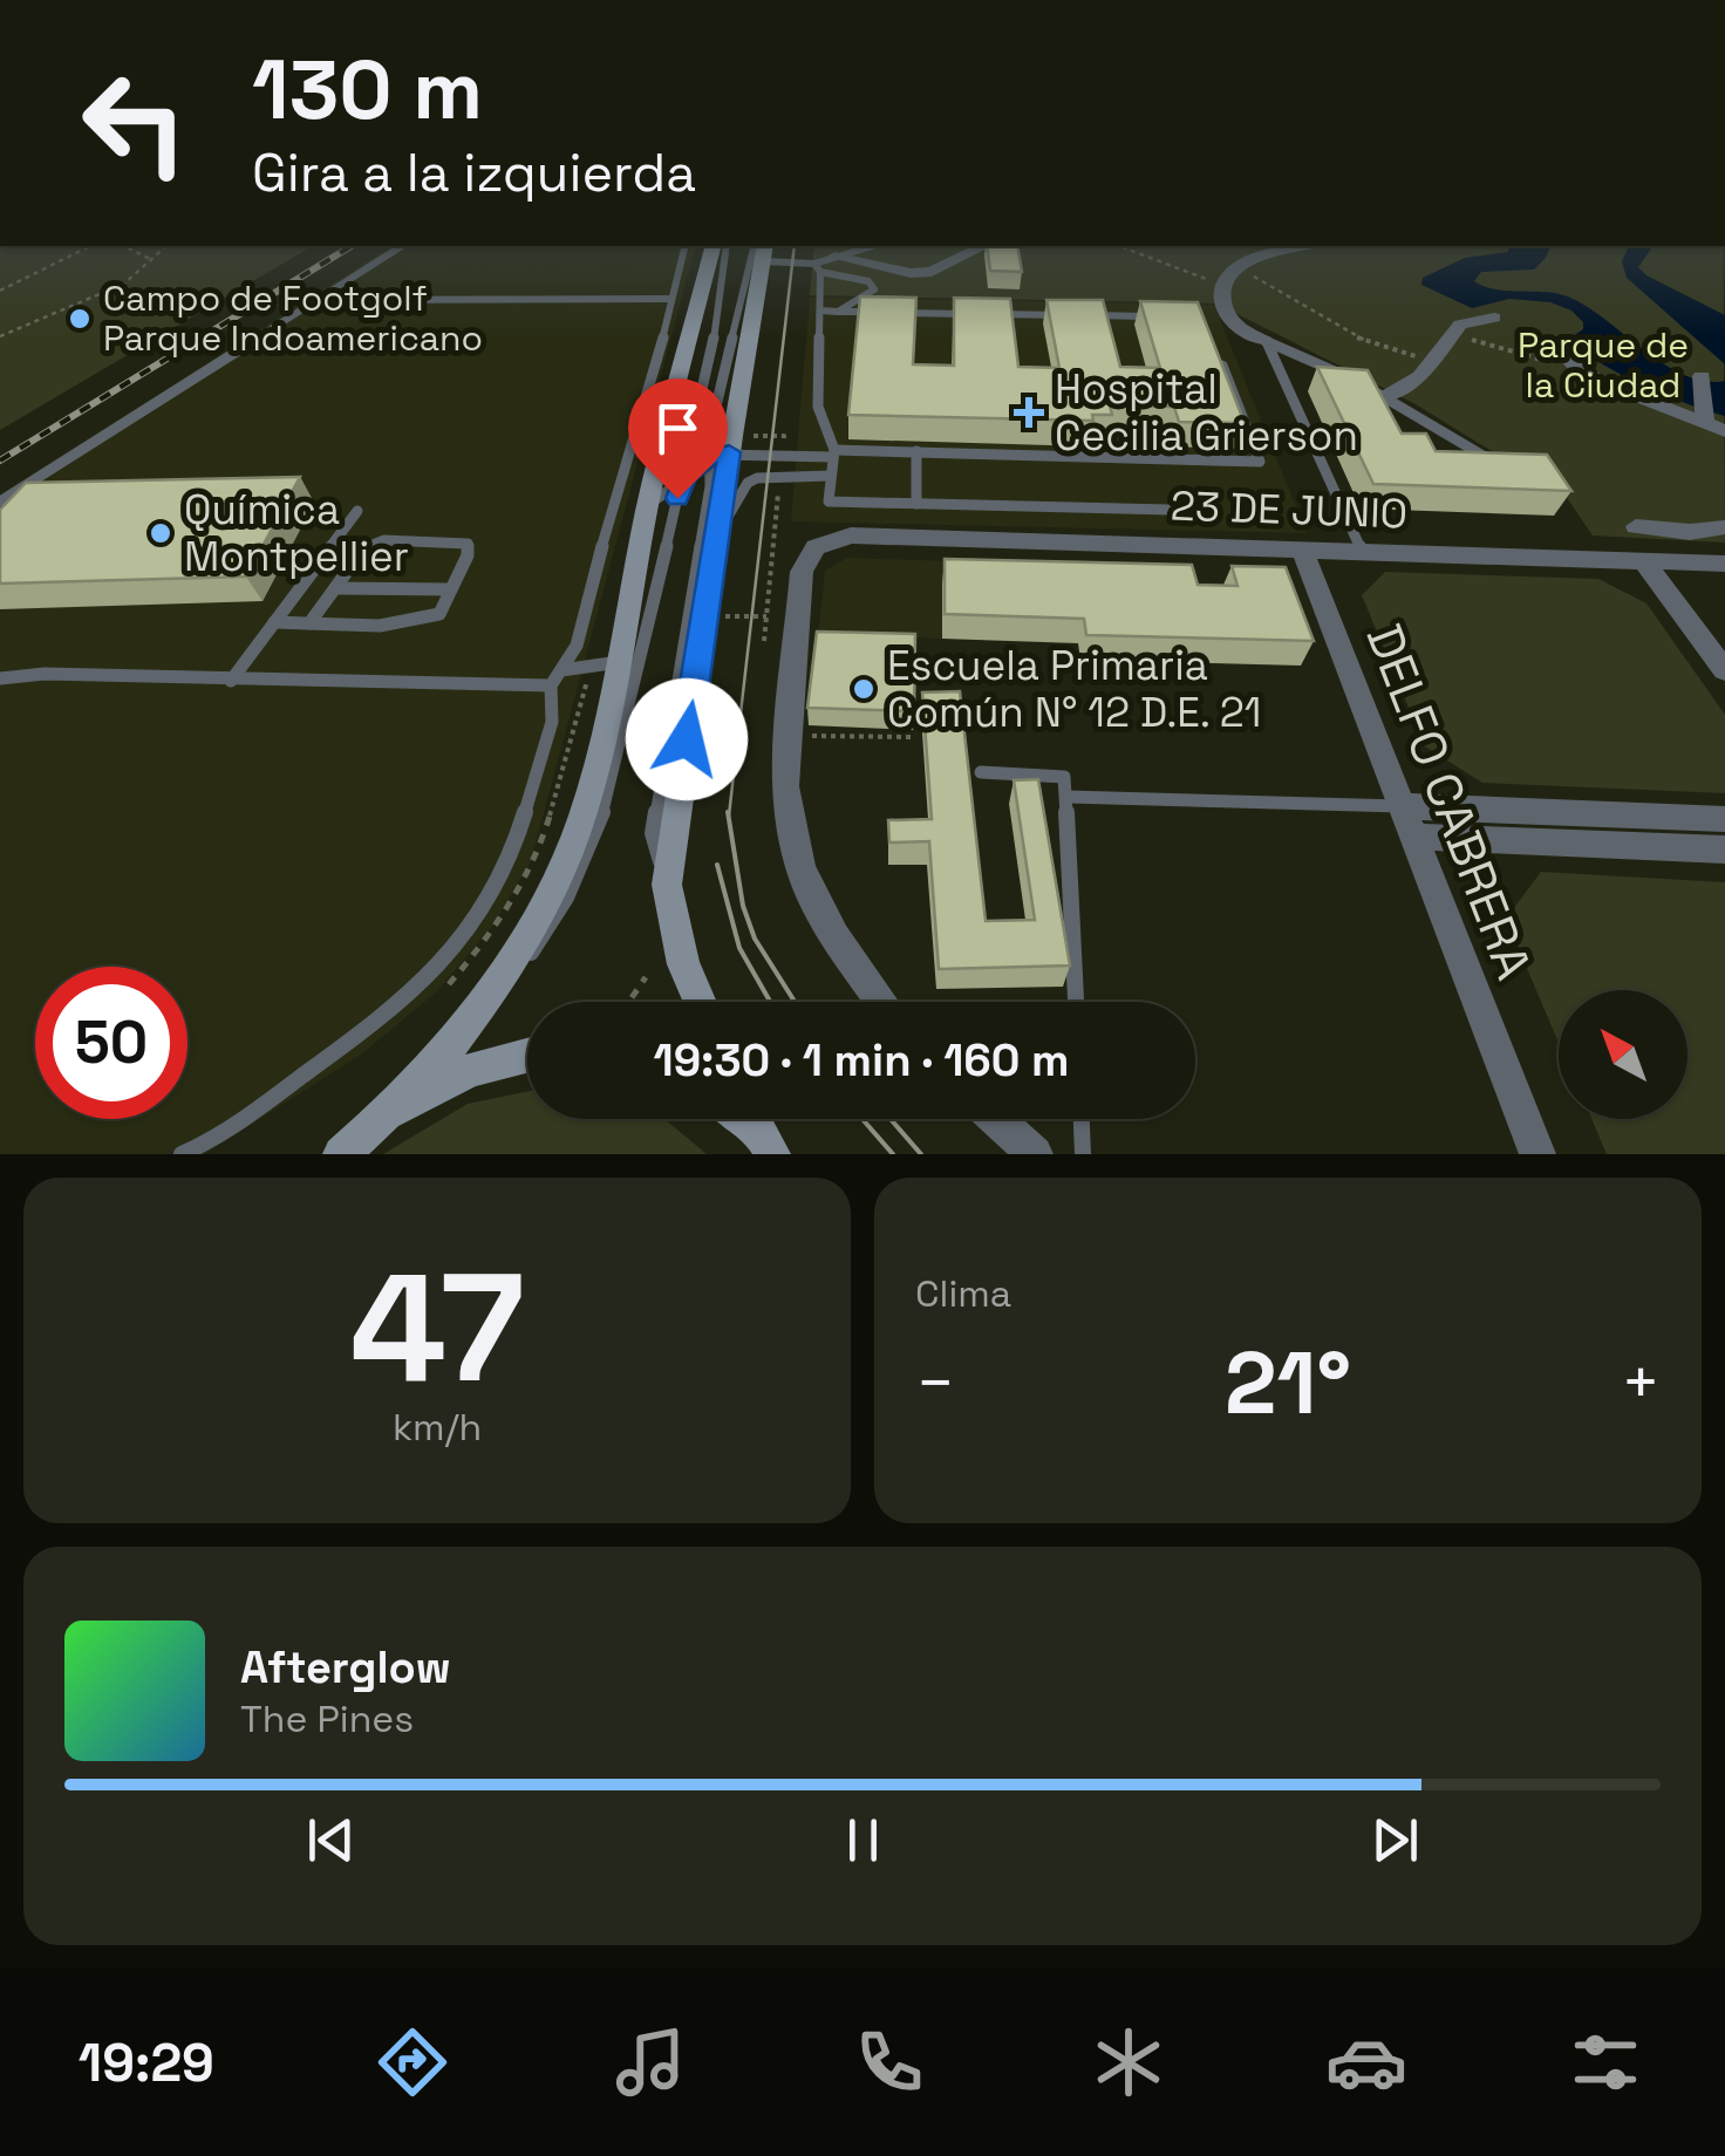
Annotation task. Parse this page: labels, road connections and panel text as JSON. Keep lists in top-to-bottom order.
{
  "streets": {
    "street": ["23 DE JUNIO", "DELFO CABRERA"]
  },
  "crossings": [
    ["23 DE JUNIO", "DELFO CABRERA"]
  ],
  "parks": ["Parque de la Ciudad"],
  "places": {
    "other": ["Campo de Footgolf Parque Indoamericano", "Química Montpellier", "Escuela Primaria Común N° 12 D.E. 21"],
    "health": ["Hospital Cecilia Grierson"]
  },
  "north": "top left",
  "page": {
    "turn": ["130 m", "Gira a la izquierda"],
    "limit": "50",
    "trip": "19:30 · 1 min · 160 m",
    "tile": [
      ["47", "km/h"],
      "Clima"
    ],
    "heat": ["−", "21°", "+"],
    "song": ["Afterglow", "The Pines"],
    "tabs": "19:29"
  }
}
